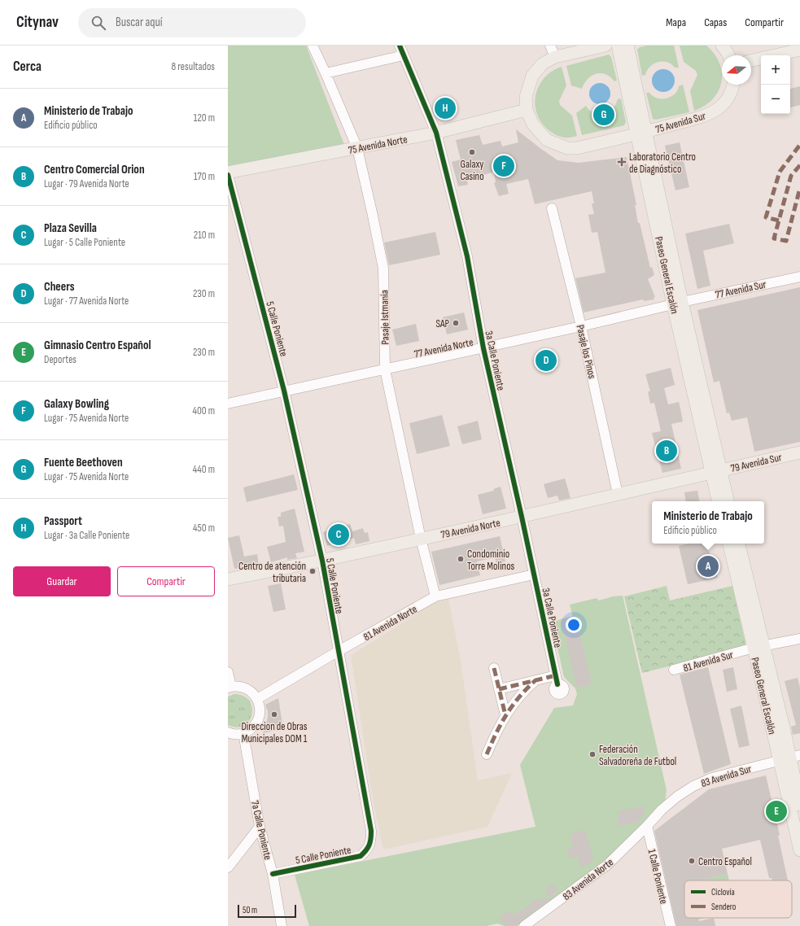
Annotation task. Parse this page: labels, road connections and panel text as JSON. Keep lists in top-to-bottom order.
{
  "streets": {
    "main road": [
      "75 Avenida Sur",
      "75 Avenida Norte",
      "Paseo General Escalón",
      "79 Avenida Sur",
      "79 Avenida Norte"
    ],
    "street": [
      "77 Avenida Sur",
      "Pasaje Istmania",
      "5 Calle Poniente",
      "77 Avenida Norte",
      "Pasaje los Pinos",
      "3a Calle Poniente",
      "81 Avenida Norte",
      "81 Avenida Sur",
      "83 Avenida Sur",
      "7a Calle Poniente",
      "1 Calle Poniente",
      "83 Avenida Norte"
    ]
  },
  "crossings": [
    ["75 Avenida Sur", "Paseo General Escalón"],
    ["75 Avenida Norte", "Pasaje Istmania"],
    ["75 Avenida Norte", "5 Calle Poniente"],
    ["75 Avenida Norte", "3a Calle Poniente"],
    ["Paseo General Escalón", "77 Avenida Sur"],
    ["Paseo General Escalón", "77 Avenida Norte"],
    ["Paseo General Escalón", "79 Avenida Sur"],
    ["Paseo General Escalón", "79 Avenida Norte"],
    ["Paseo General Escalón", "81 Avenida Sur"],
    ["Paseo General Escalón", "83 Avenida Sur"],
    ["77 Avenida Sur", "77 Avenida Norte"],
    ["Pasaje Istmania", "77 Avenida Norte"],
    ["Pasaje Istmania", "79 Avenida Norte"],
    ["Pasaje Istmania", "81 Avenida Norte"],
    ["5 Calle Poniente", "77 Avenida Norte"],
    ["5 Calle Poniente", "79 Avenida Norte"],
    ["5 Calle Poniente", "81 Avenida Norte"],
    ["5 Calle Poniente", "7a Calle Poniente"],
    ["77 Avenida Norte", "Pasaje los Pinos"],
    ["77 Avenida Norte", "3a Calle Poniente"],
    ["Pasaje los Pinos", "79 Avenida Norte"],
    ["3a Calle Poniente", "79 Avenida Norte"],
    ["3a Calle Poniente", "81 Avenida Norte"],
    ["79 Avenida Sur", "79 Avenida Norte"],
    ["83 Avenida Sur", "1 Calle Poniente"],
    ["83 Avenida Sur", "83 Avenida Norte"],
    ["1 Calle Poniente", "83 Avenida Norte"]
  ],
  "places": {
    "other": [
      "Galaxy Casino",
      "SAP",
      "Condominio Torre Molinos",
      "Centro de atención tributaria",
      "Direccion de Obras Municipales DOM 1",
      "Federación Salvadoreña de Futbol",
      "Centro Español"
    ],
    "health": ["Laboratorio Centro de Diagnóstico"]
  },
  "legend": ["Ciclovía", "Sendero"],
  "scale_bar": "50 m",
  "north": "left",
  "page": {
    "header": "Citynav",
    "search": "Buscar aquí",
    "nav": ["Mapa", "Capas", "Compartir"],
    "heading": ["Cerca", "8 resultados"],
    "map_buttons": ["+", "−"],
    "list": [
      {
        "mark": "A",
        "name": "Ministerio de Trabajo",
        "note": "Edificio público",
        "value": "120 m"
      },
      {
        "mark": "B",
        "name": "Centro Comercial Orion",
        "note": "Lugar · 79 Avenida Norte",
        "value": "170 m"
      },
      {
        "mark": "C",
        "name": "Plaza Sevilla",
        "note": "Lugar · 5 Calle Poniente",
        "value": "210 m"
      },
      {
        "mark": "D",
        "name": "Cheers",
        "note": "Lugar · 77 Avenida Norte",
        "value": "230 m"
      },
      {
        "mark": "E",
        "name": "Gimnasio Centro Español",
        "note": "Deportes",
        "value": "230 m"
      },
      {
        "mark": "F",
        "name": "Galaxy Bowling",
        "note": "Lugar · 75 Avenida Norte",
        "value": "400 m"
      },
      {
        "mark": "G",
        "name": "Fuente Beethoven",
        "note": "Lugar · 75 Avenida Norte",
        "value": "440 m"
      },
      {
        "mark": "H",
        "name": "Passport",
        "note": "Lugar · 3a Calle Poniente",
        "value": "450 m"
      }
    ],
    "pins": [
      "H",
      "G",
      "F",
      "D",
      "B",
      "C",
      "A",
      "E"
    ],
    "popup": ["Ministerio de Trabajo", "Edificio público"],
    "buttons": ["Guardar", "Compartir"],
    "scale": "50 m"
  }
}
